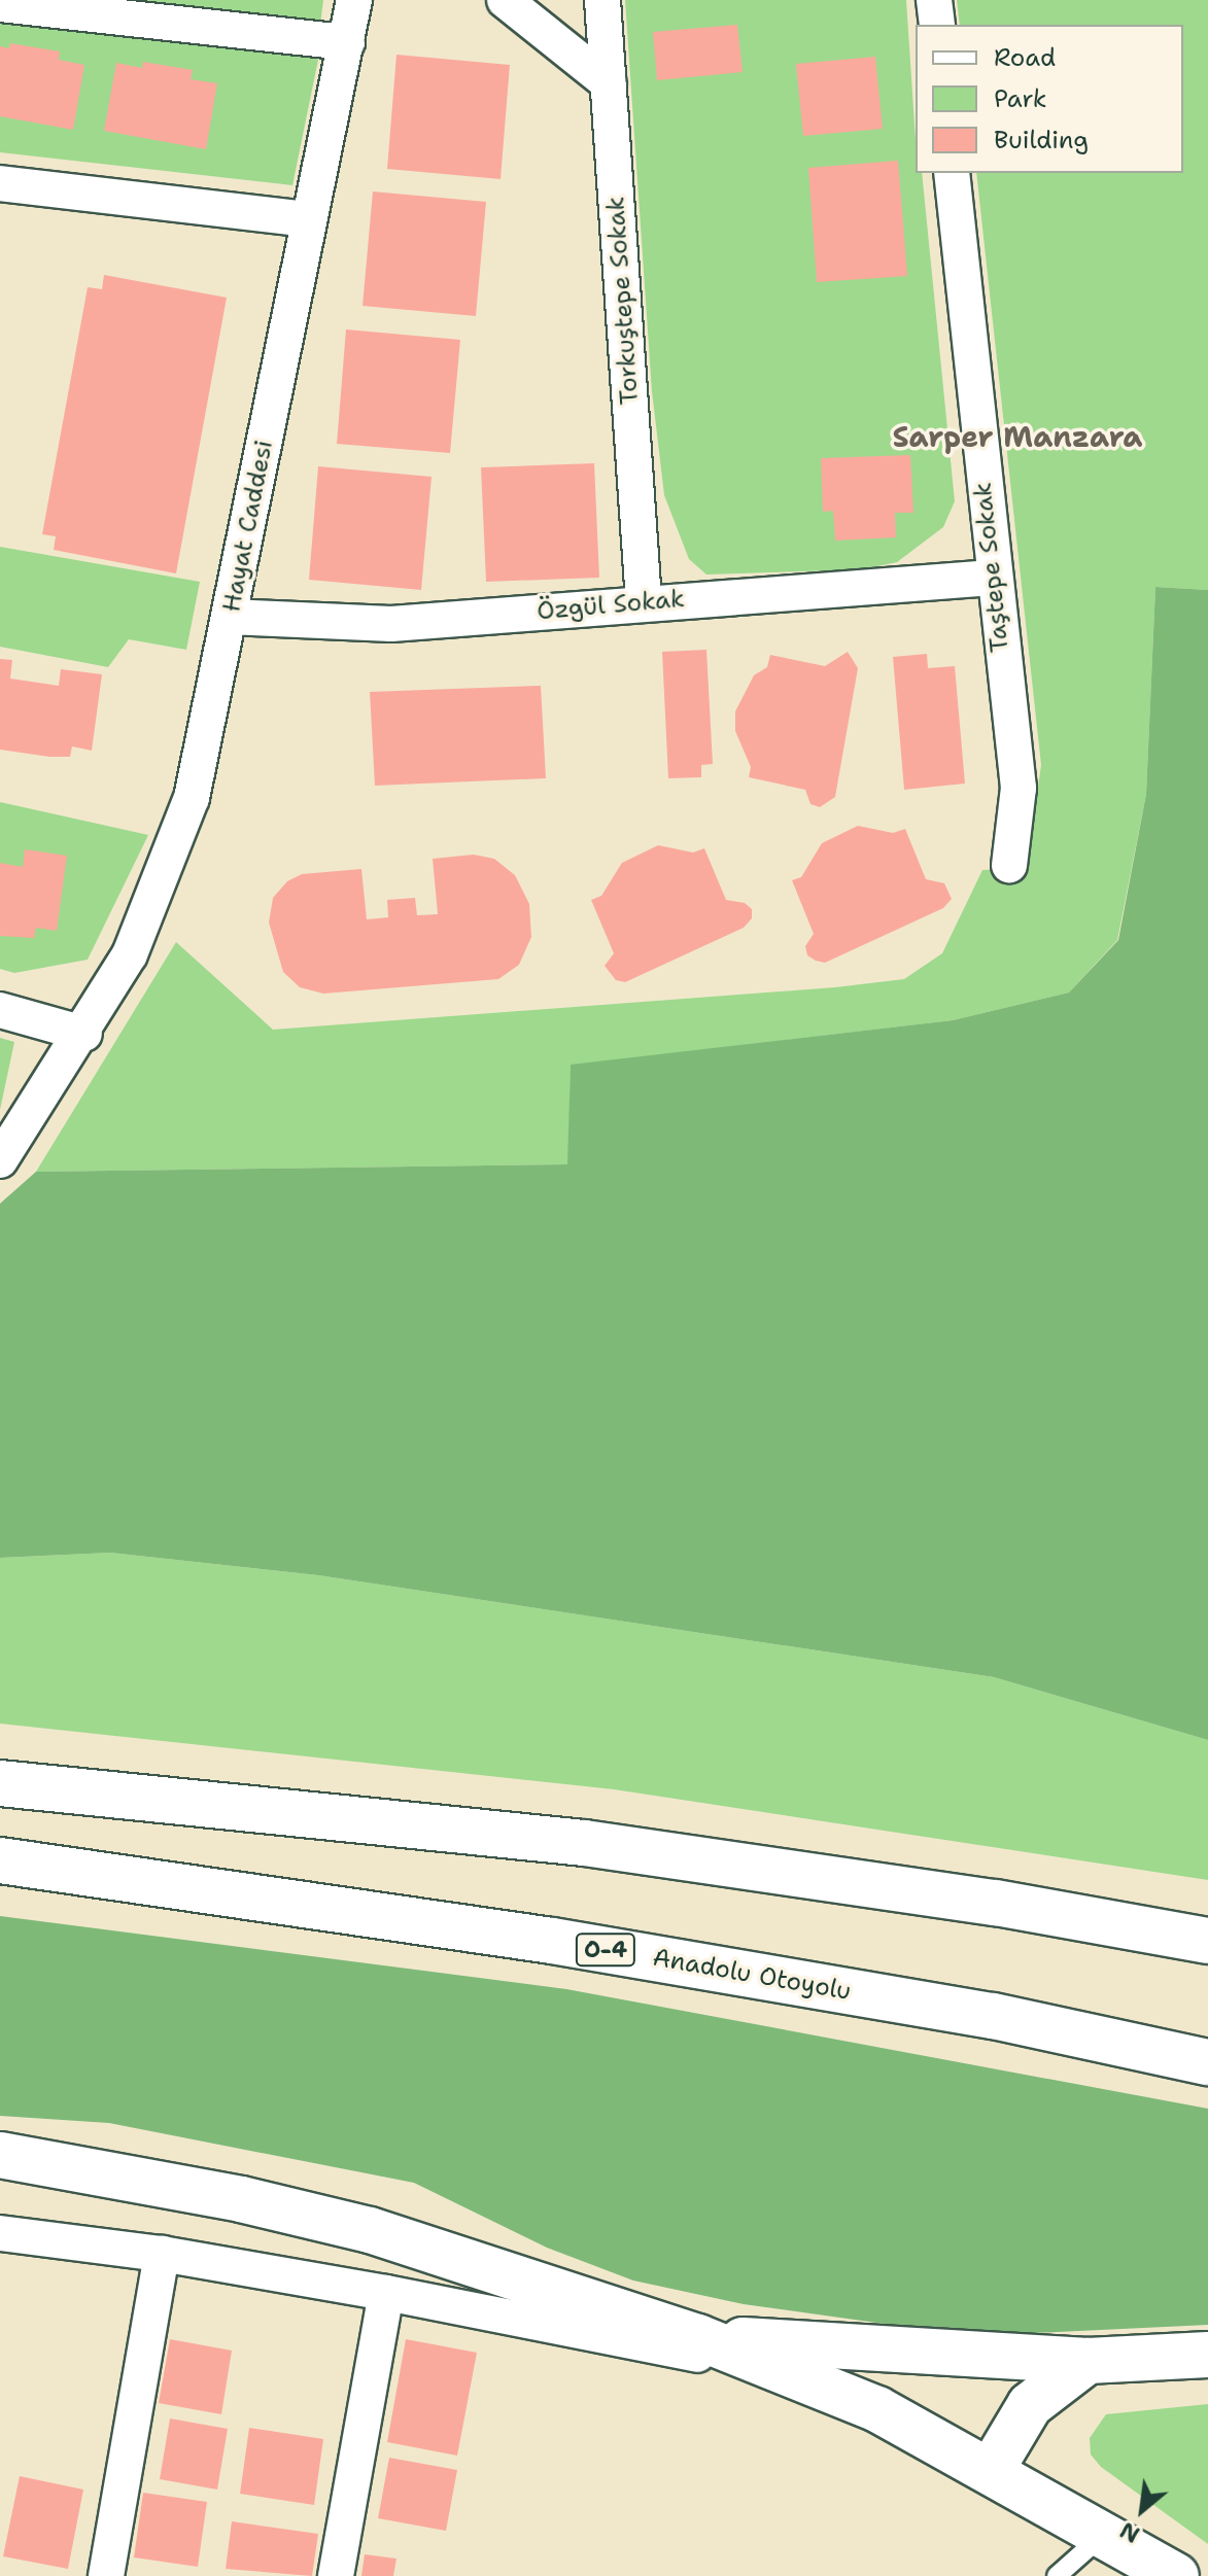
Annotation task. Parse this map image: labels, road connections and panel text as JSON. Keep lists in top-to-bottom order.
{
  "streets": {
    "main road": ["O-4", "Anadolu Otoyolu"],
    "street": [
      "Torkuştepe Sokak",
      "Hayat Caddesi",
      "Taştepe Sokak",
      "Özgül Sokak"
    ]
  },
  "crossings": [
    ["Torkuştepe Sokak", "Özgül Sokak"],
    ["Hayat Caddesi", "Özgül Sokak"],
    ["Taştepe Sokak", "Özgül Sokak"]
  ],
  "districts": ["Sarper Manzara"],
  "legend": ["Road", "Park", "Building"],
  "north": "bottom left"
}
